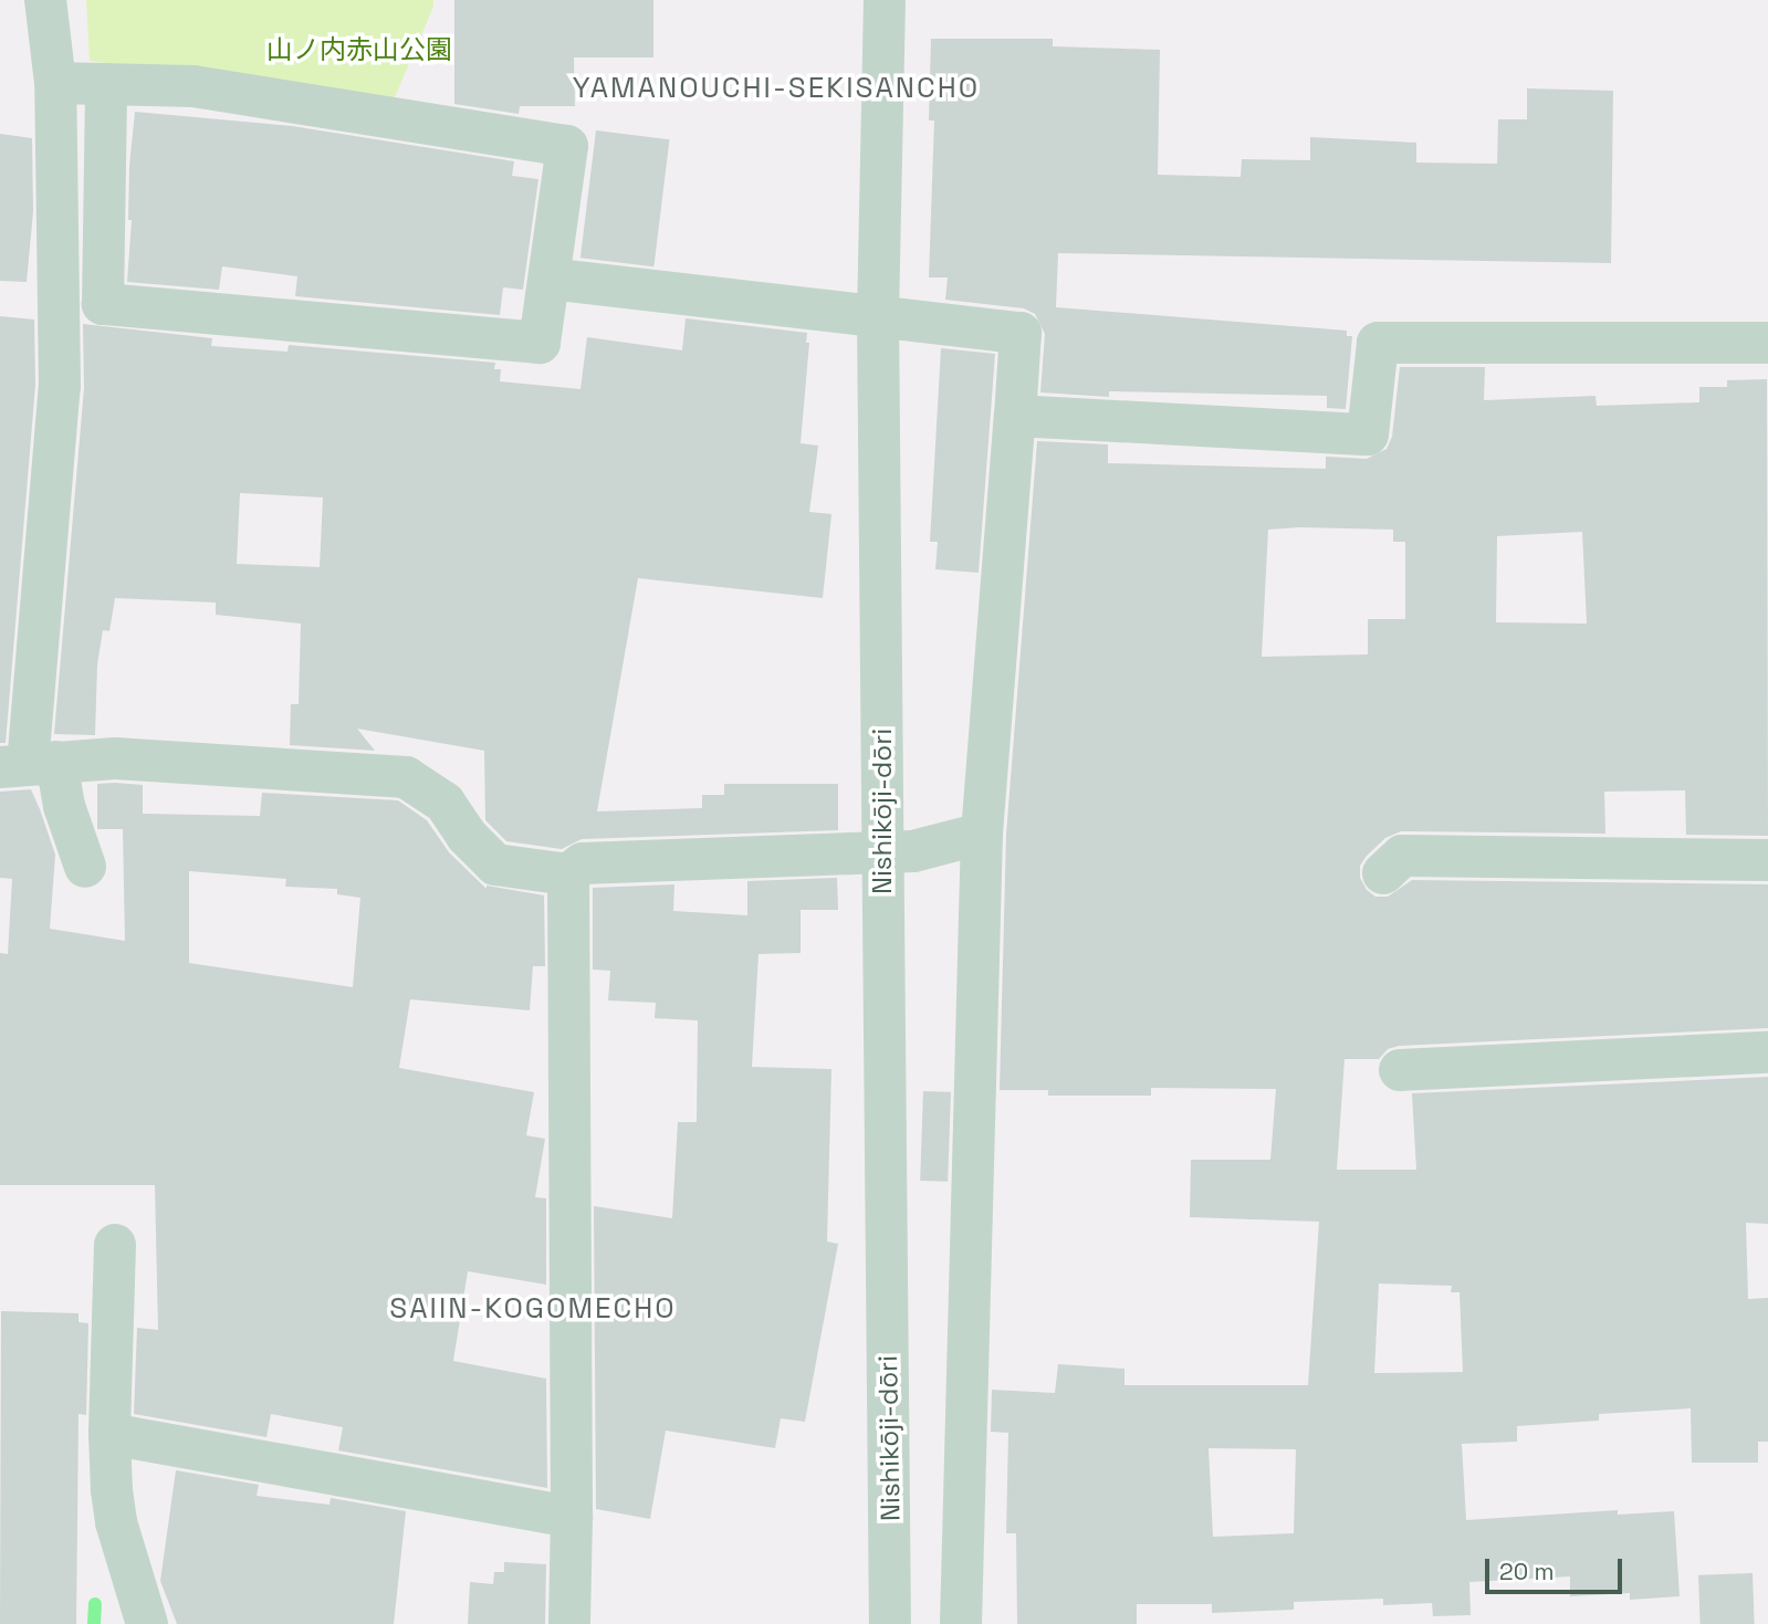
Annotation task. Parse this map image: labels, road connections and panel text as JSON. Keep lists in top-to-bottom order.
{
  "streets": {
    "street": ["Nishikōji-dōri"]
  },
  "districts": ["YAMANOUCHI-SEKISANCHO", "SAIIN-KOGOMECHO"],
  "parks": ["山ノ内赤山公園"],
  "scale_bar": "20 m"
}
